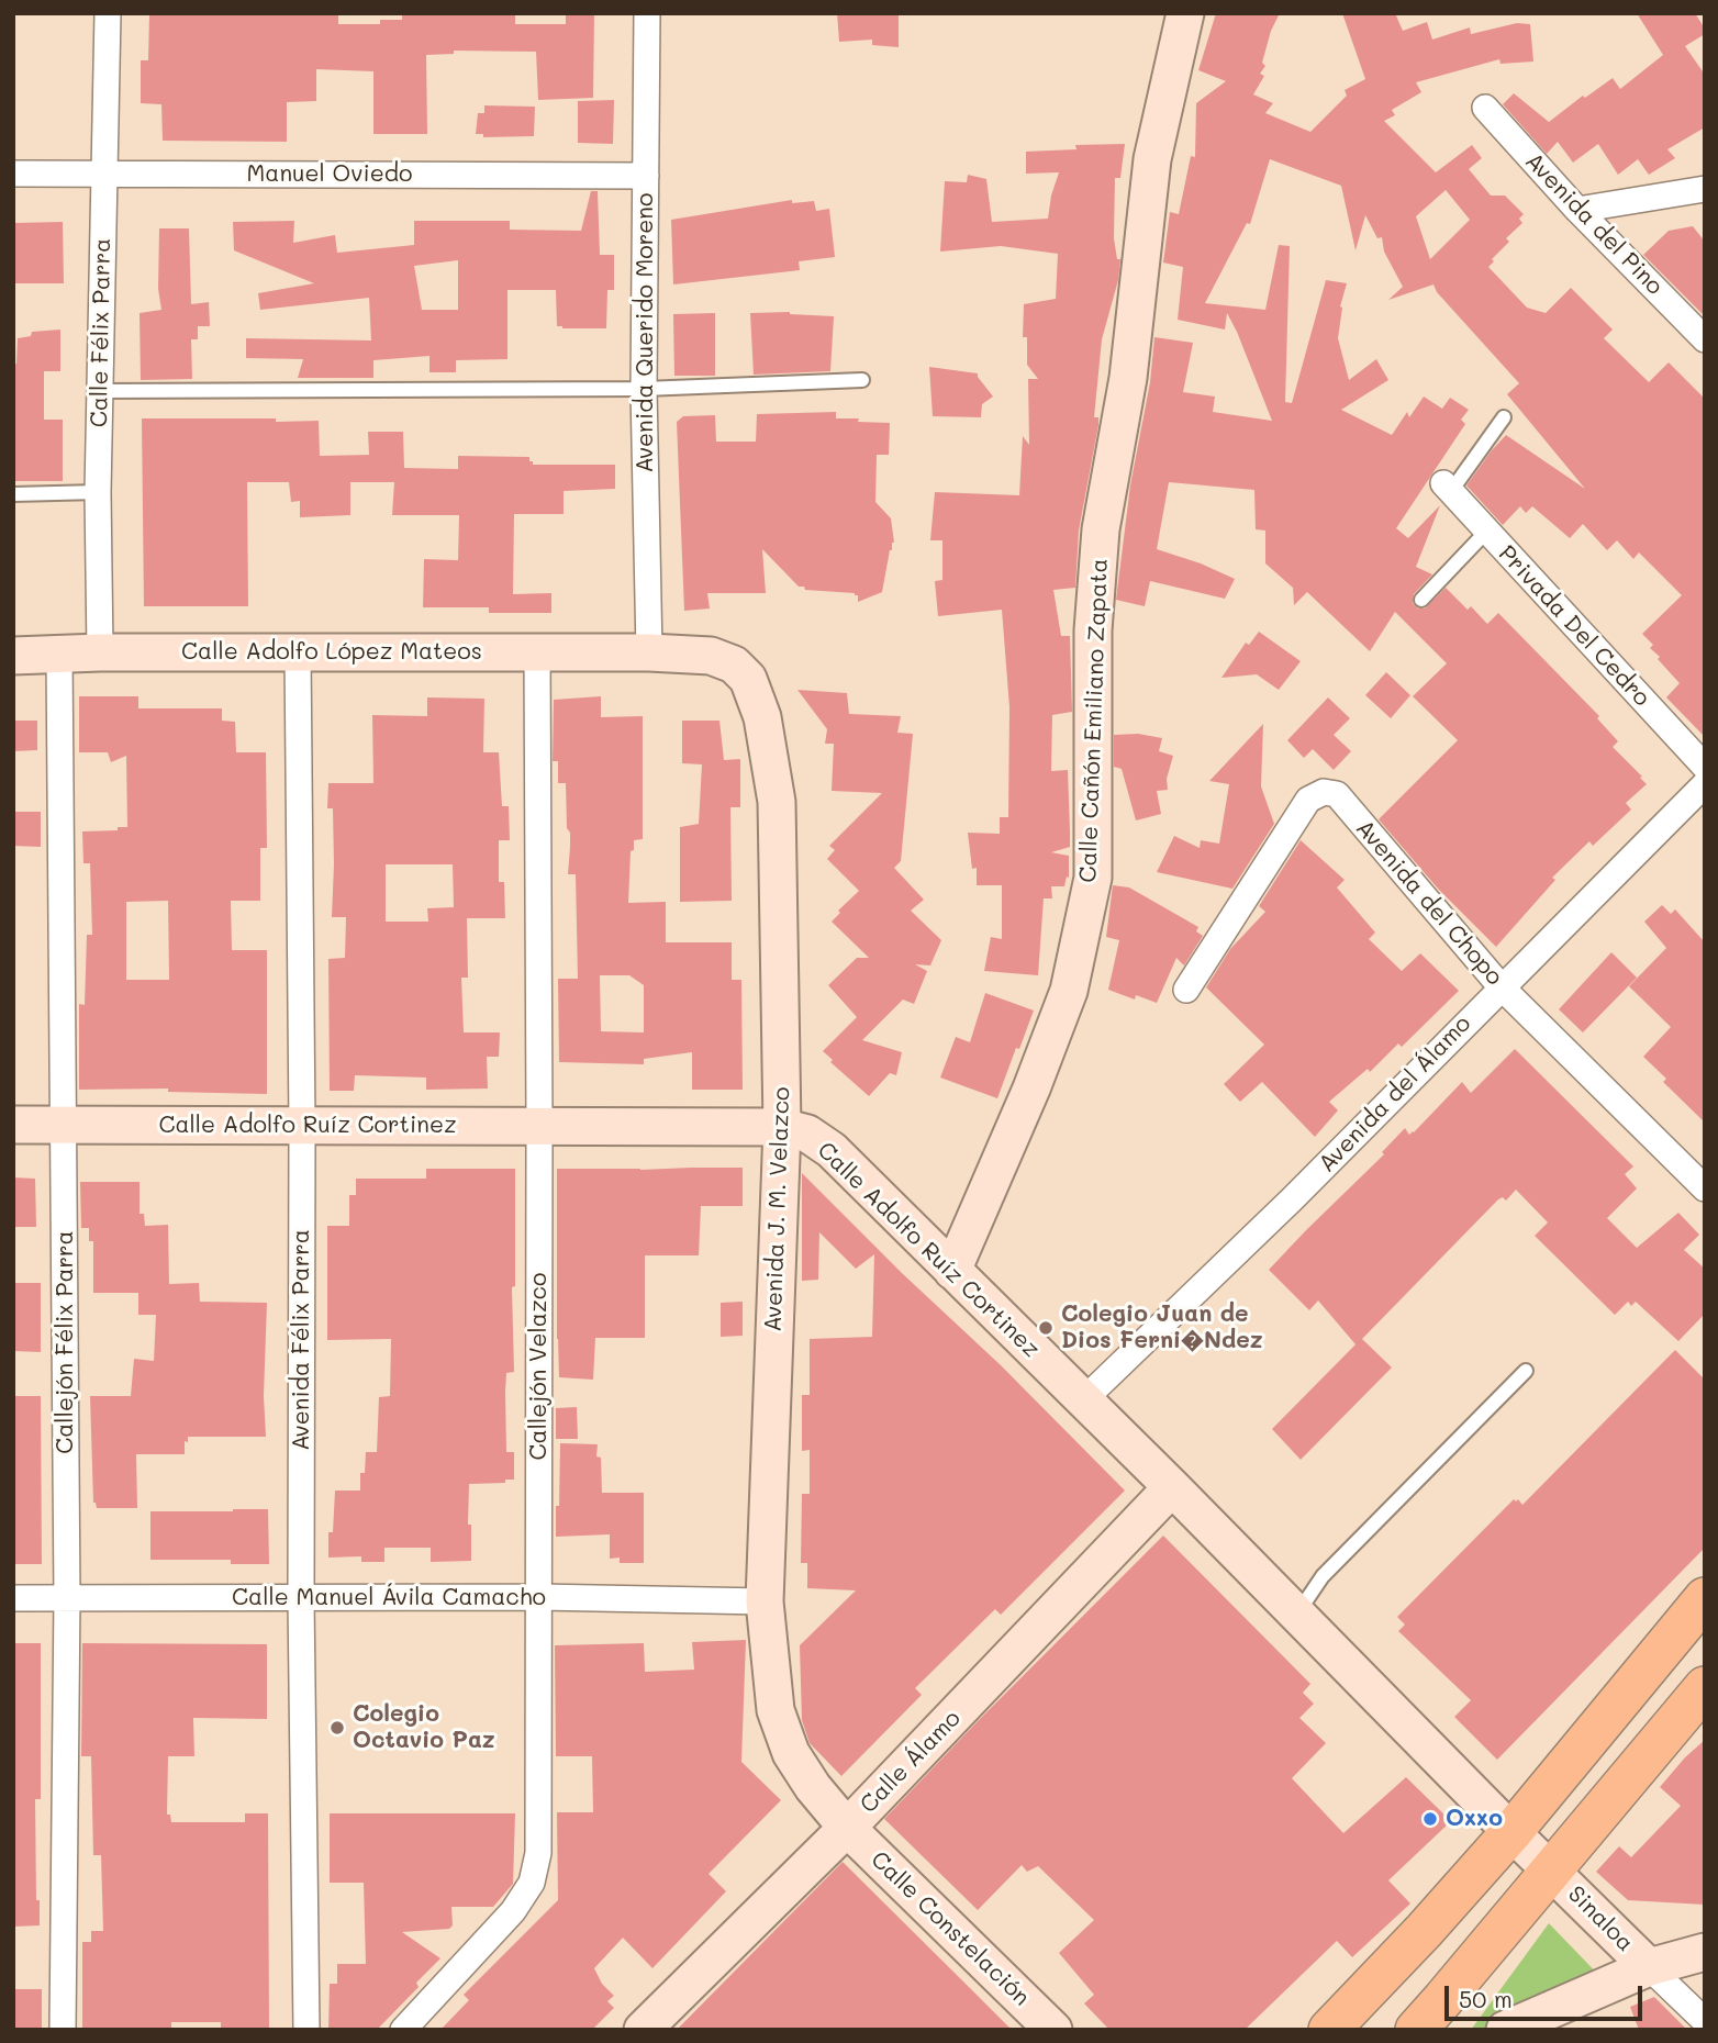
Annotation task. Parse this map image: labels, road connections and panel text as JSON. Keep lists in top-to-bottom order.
{
  "streets": {
    "street": [
      "Manuel Oviedo",
      "Avenida del Pino",
      "Calle Félix Parra",
      "Avenida Querido Moreno",
      "Privada Del Cedro",
      "Calle Adolfo López Mateos",
      "Calle Cañón Emiliano Zapata",
      "Avenida del Chopo",
      "Avenida del Álamo",
      "Calle Adolfo Ruíz Cortinez",
      "Avenida J. M. Velazco",
      "Avenida Félix Parra",
      "Callejón Félix Parra",
      "Callejón Velazco",
      "Calle Manuel Ávila Camacho",
      "Calle Álamo",
      "Sinaloa",
      "Calle Constelación"
    ]
  },
  "crossings": [
    ["Manuel Oviedo", "Calle Félix Parra"],
    ["Manuel Oviedo", "Avenida Querido Moreno"],
    ["Calle Félix Parra", "Calle Adolfo López Mateos"],
    ["Avenida Querido Moreno", "Calle Adolfo López Mateos"],
    ["Avenida Querido Moreno", "Avenida J. M. Velazco"],
    ["Calle Adolfo López Mateos", "Avenida J. M. Velazco"],
    ["Calle Adolfo López Mateos", "Avenida Félix Parra"],
    ["Calle Adolfo López Mateos", "Callejón Félix Parra"],
    ["Calle Adolfo López Mateos", "Callejón Velazco"],
    ["Calle Cañón Emiliano Zapata", "Calle Adolfo Ruíz Cortinez"],
    ["Avenida del Chopo", "Avenida del Álamo"],
    ["Avenida del Álamo", "Calle Adolfo Ruíz Cortinez"],
    ["Calle Adolfo Ruíz Cortinez", "Avenida J. M. Velazco"],
    ["Calle Adolfo Ruíz Cortinez", "Avenida Félix Parra"],
    ["Calle Adolfo Ruíz Cortinez", "Callejón Félix Parra"],
    ["Calle Adolfo Ruíz Cortinez", "Callejón Velazco"],
    ["Calle Adolfo Ruíz Cortinez", "Calle Álamo"],
    ["Calle Adolfo Ruíz Cortinez", "Sinaloa"],
    ["Avenida J. M. Velazco", "Calle Manuel Ávila Camacho"],
    ["Avenida J. M. Velazco", "Calle Álamo"],
    ["Avenida J. M. Velazco", "Calle Constelación"],
    ["Avenida Félix Parra", "Calle Manuel Ávila Camacho"],
    ["Callejón Félix Parra", "Calle Manuel Ávila Camacho"],
    ["Callejón Velazco", "Calle Manuel Ávila Camacho"],
    ["Calle Álamo", "Calle Constelación"]
  ],
  "places": ["Colegio Juan de Dios Ferni�Ndez", "Colegio Octavio Paz", "Oxxo"],
  "scale_bar": "50 m"
}
